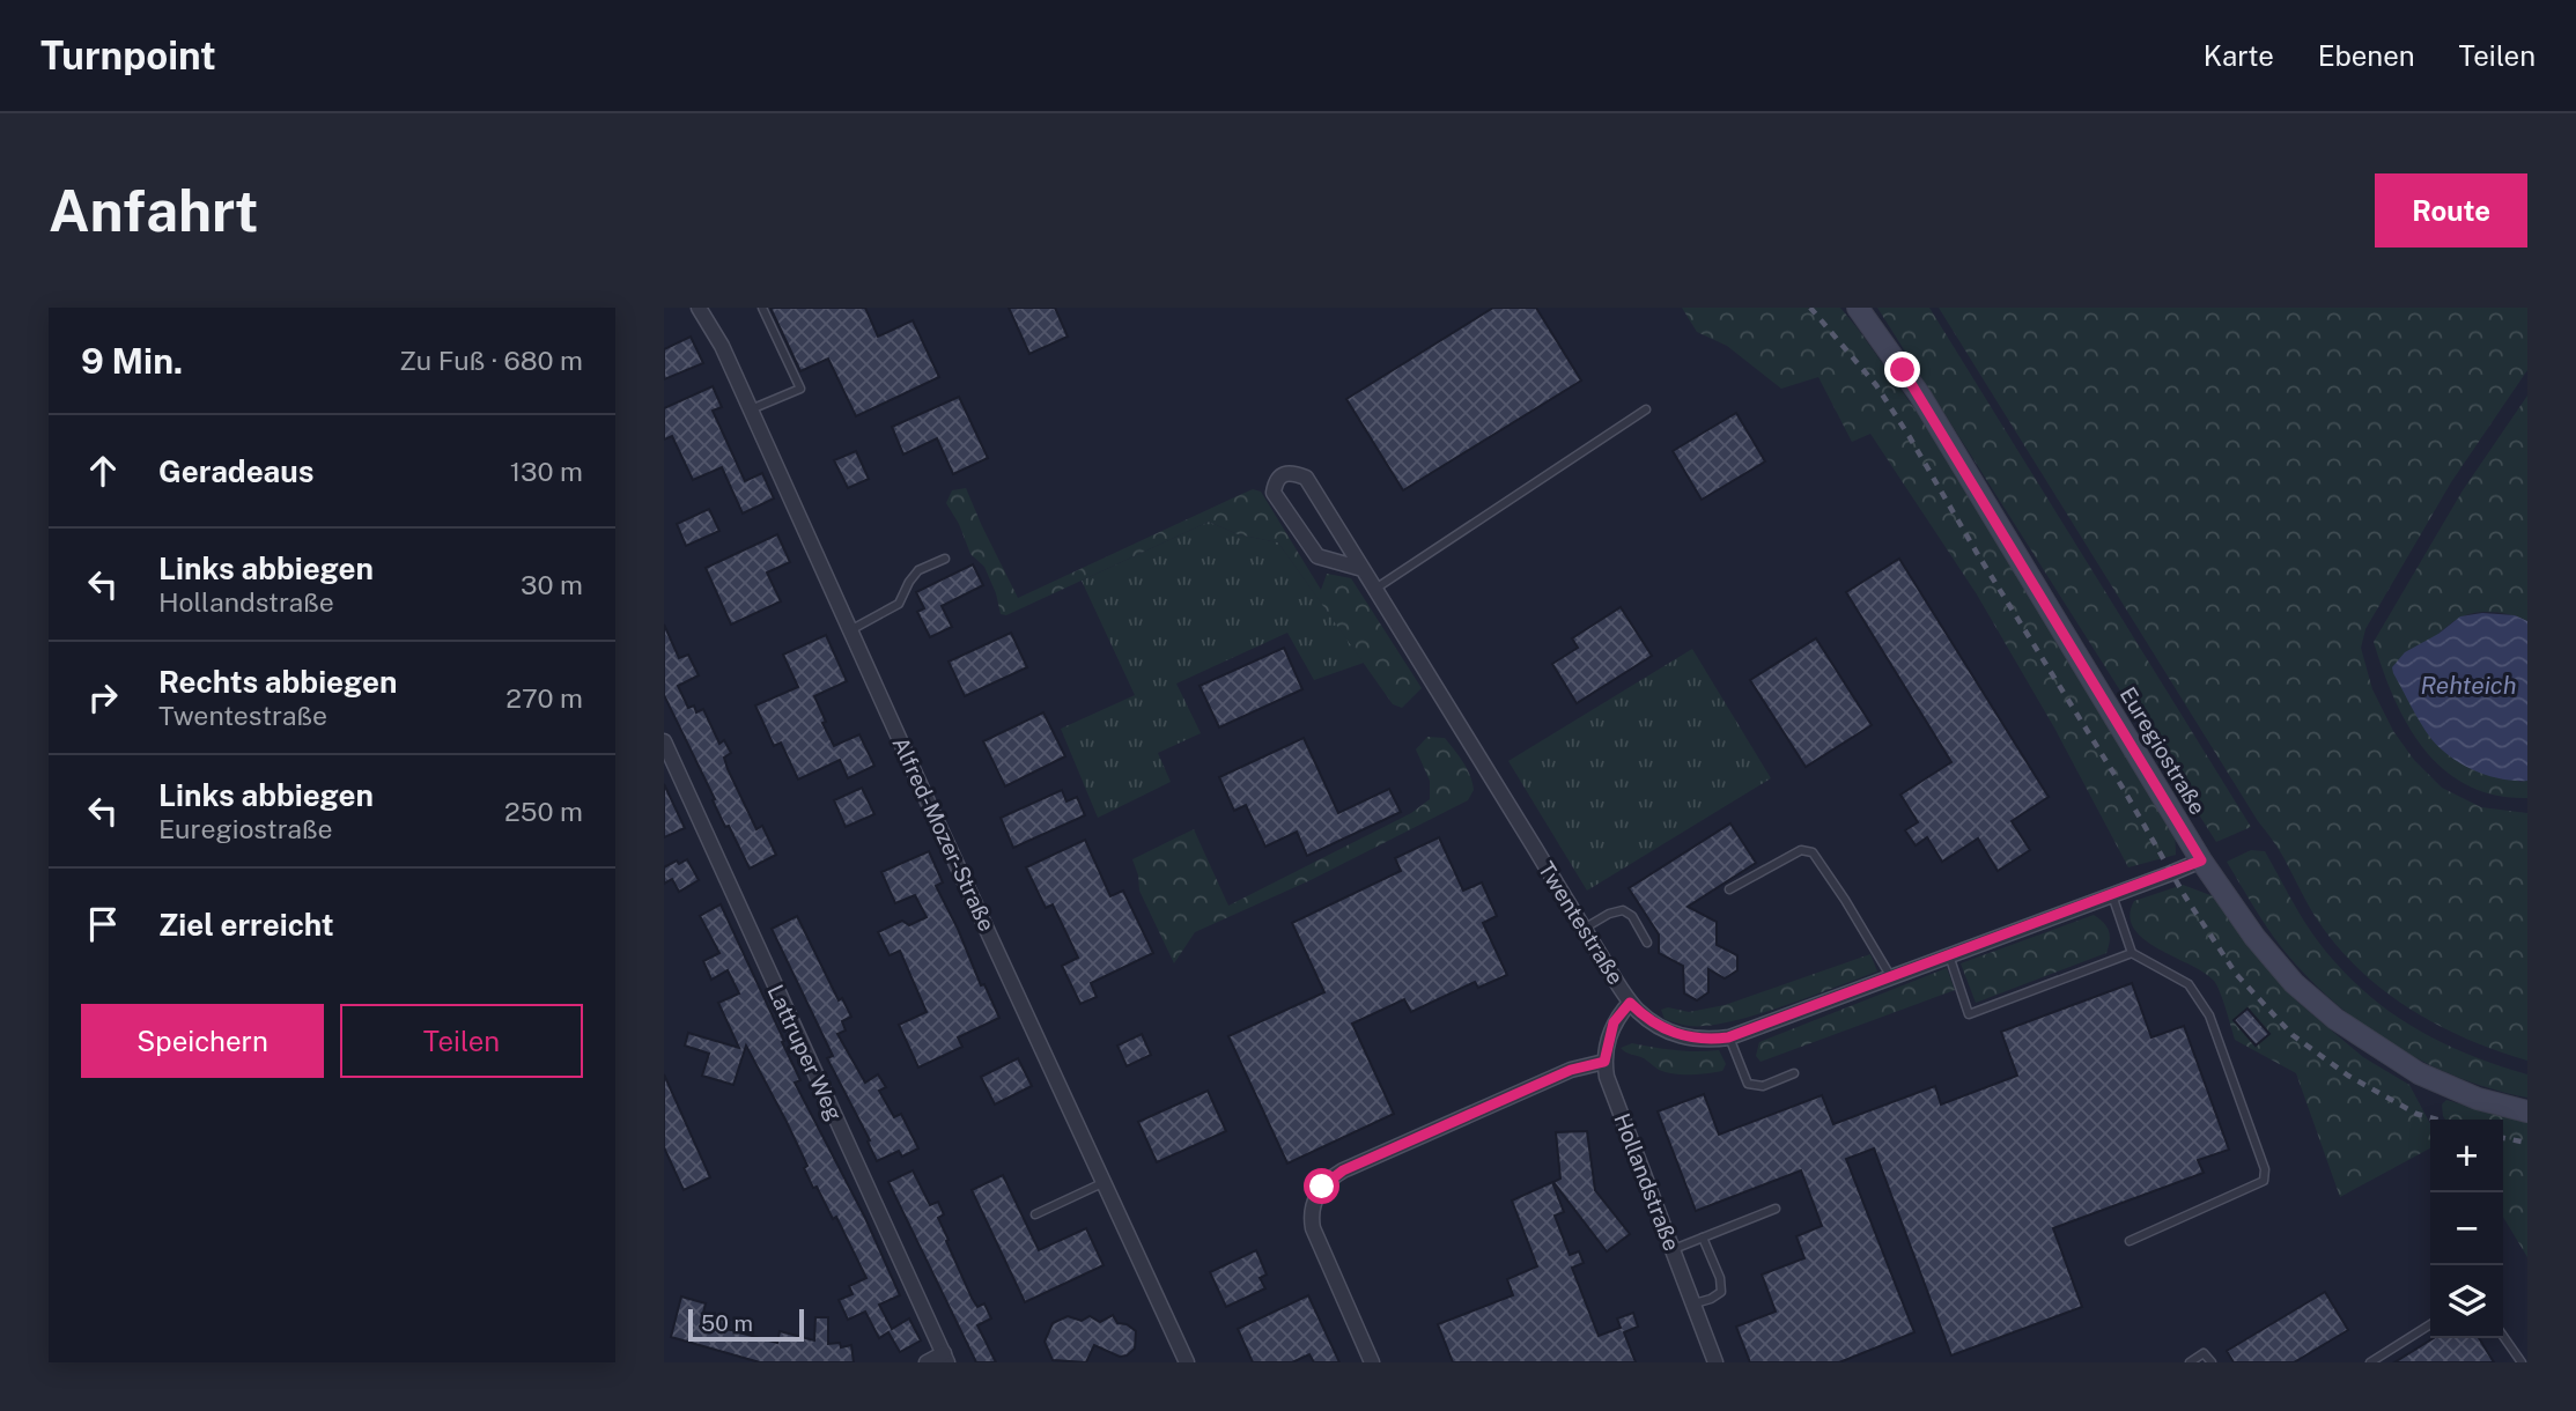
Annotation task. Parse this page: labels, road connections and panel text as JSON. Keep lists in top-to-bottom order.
{
  "streets": {
    "main road": ["Euregiostraße"],
    "street": [
      "Alfred-Mozer-Straße",
      "Twentestraße",
      "Lattruper Weg",
      "Hollandstraße"
    ]
  },
  "crossings": [
    ["Euregiostraße", "Twentestraße"]
  ],
  "water": ["Rehteich"],
  "scale_bar": "50 m",
  "page": {
    "header": "Turnpoint",
    "nav": ["Karte", "Ebenen", "Teilen"],
    "buttons": [
      "Route",
      ["Speichern", "Teilen"]
    ],
    "title": "Anfahrt",
    "heading": ["9 Min.", "Zu Fuß · 680 m"],
    "list": [
      ["Geradeaus", "130 m"],
      ["Links abbiegen", "Hollandstraße", "30 m"],
      ["Rechts abbiegen", "Twentestraße", "270 m"],
      ["Links abbiegen", "Euregiostraße", "250 m"],
      "Ziel erreicht"
    ],
    "map_buttons": ["+", "−"],
    "scale": "50 m"
  }
}
